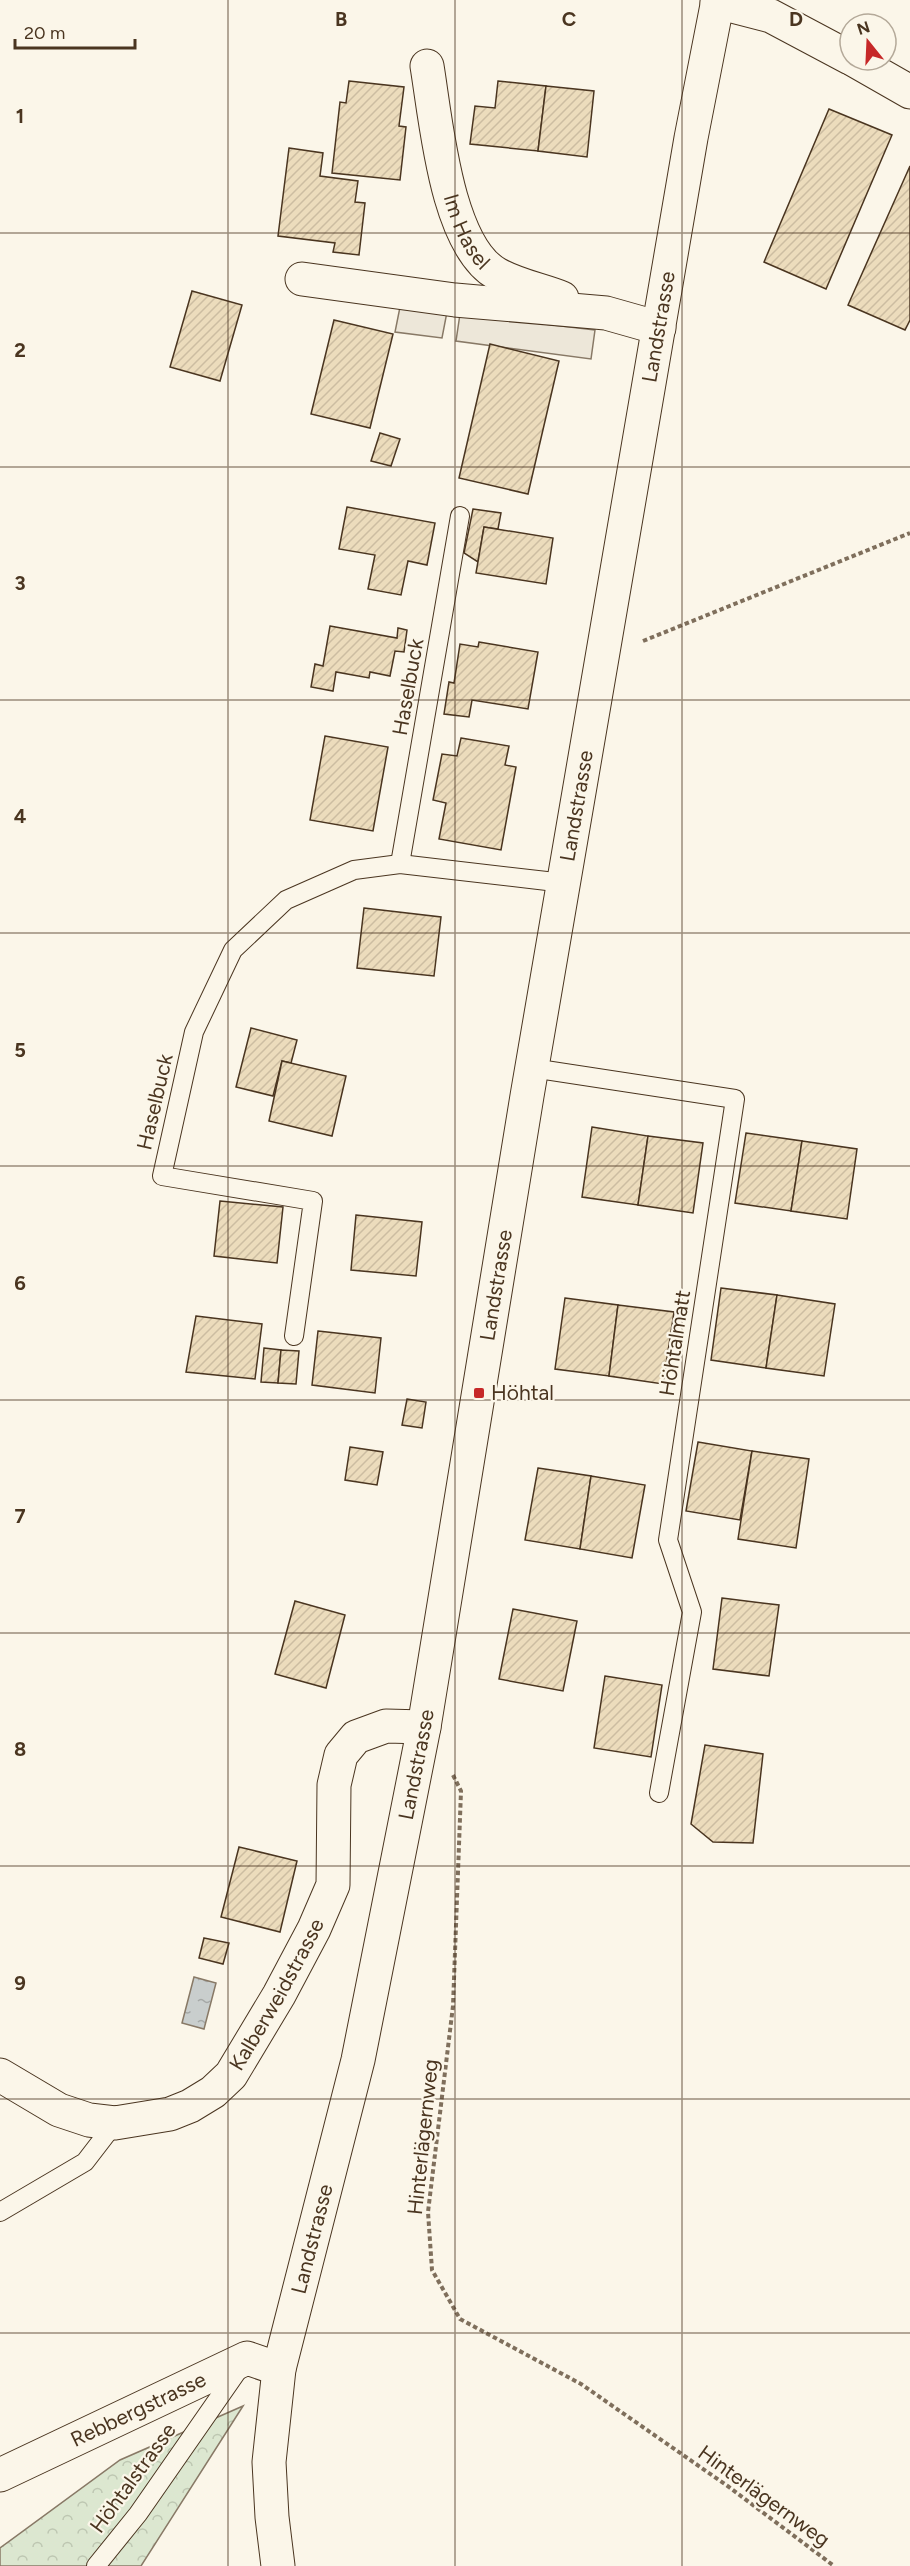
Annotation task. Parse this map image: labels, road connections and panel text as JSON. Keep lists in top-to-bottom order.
{
  "streets": {
    "main road": [
      "Im Hasel",
      "Landstrasse",
      "Kalberweidstrasse",
      "Rebbergstrasse"
    ],
    "lane": ["Haselbuck", "Höhtalmatt", "Höhtalstrasse"],
    "path": ["Hinterlägernweg"]
  },
  "crossings": [
    ["Im Hasel", "Landstrasse"],
    ["Landstrasse", "Haselbuck"],
    ["Landstrasse", "Höhtalmatt"],
    ["Landstrasse", "Kalberweidstrasse"],
    ["Landstrasse", "Hinterlägernweg"],
    ["Kalberweidstrasse", "Hinterlägernweg"],
    ["Rebbergstrasse", "Höhtalstrasse"]
  ],
  "places": {
    "transit": ["Höhtal"]
  },
  "scale_bar": "20 m",
  "north": "top",
  "grid": {
    "columns": ["B", "C", "D"],
    "rows": [
      "1",
      "2",
      "3",
      "4",
      "5",
      "6",
      "7",
      "8",
      "9"
    ]
  }
}
